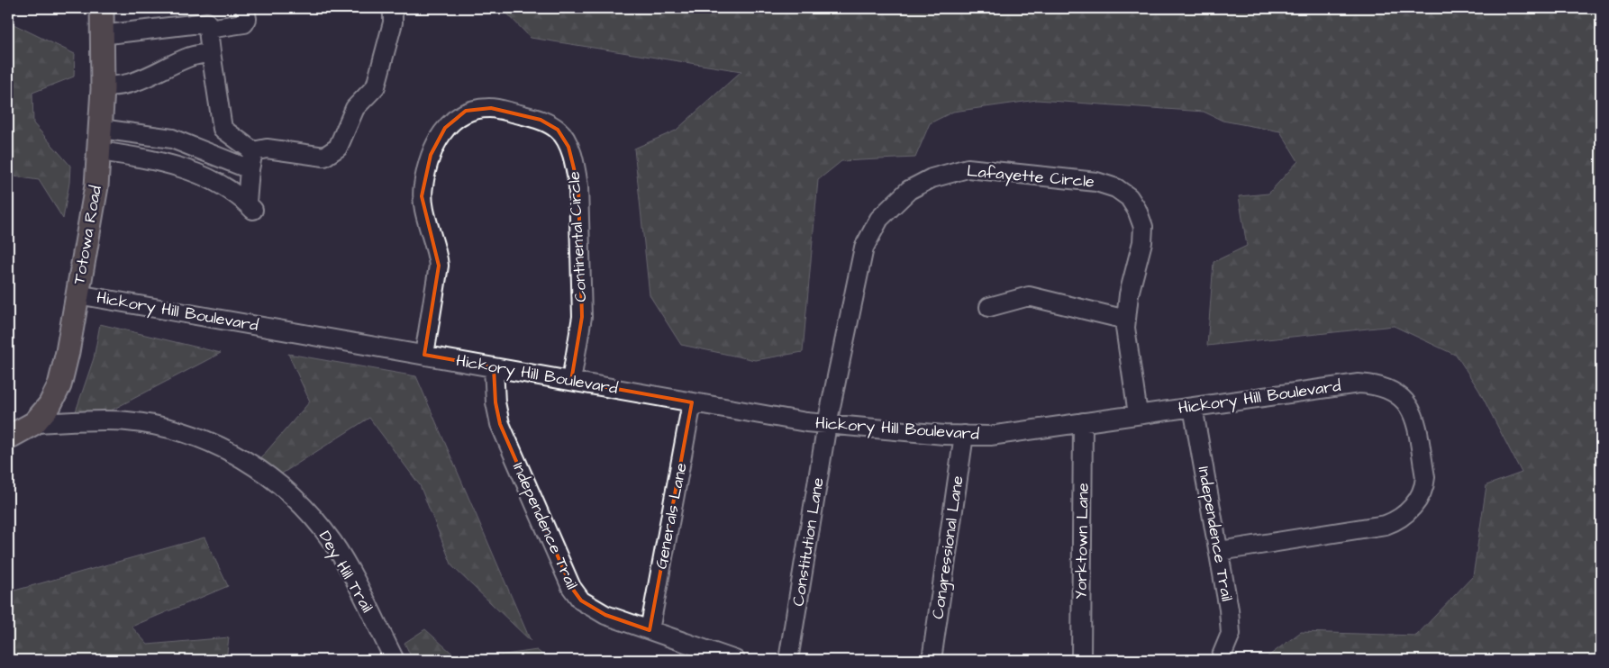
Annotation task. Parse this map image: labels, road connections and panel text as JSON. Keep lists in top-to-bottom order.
{
  "streets": {
    "main road": ["Totowa Road"],
    "street": [
      "Lafayette Circle",
      "Continental Circle",
      "Hickory Hill Boulevard",
      "Generals Lane",
      "Independence Trail",
      "Yorktown Lane",
      "Constitution Lane",
      "Congressional Lane",
      "Dey Hill Trail"
    ]
  },
  "crossings": [
    ["Lafayette Circle", "Hickory Hill Boulevard"],
    ["Lafayette Circle", "Constitution Lane"],
    ["Totowa Road", "Hickory Hill Boulevard"],
    ["Totowa Road", "Dey Hill Trail"],
    ["Continental Circle", "Hickory Hill Boulevard"],
    ["Hickory Hill Boulevard", "Generals Lane"],
    ["Hickory Hill Boulevard", "Independence Trail"],
    ["Hickory Hill Boulevard", "Yorktown Lane"],
    ["Hickory Hill Boulevard", "Constitution Lane"],
    ["Hickory Hill Boulevard", "Congressional Lane"],
    ["Generals Lane", "Independence Trail"]
  ]
}
